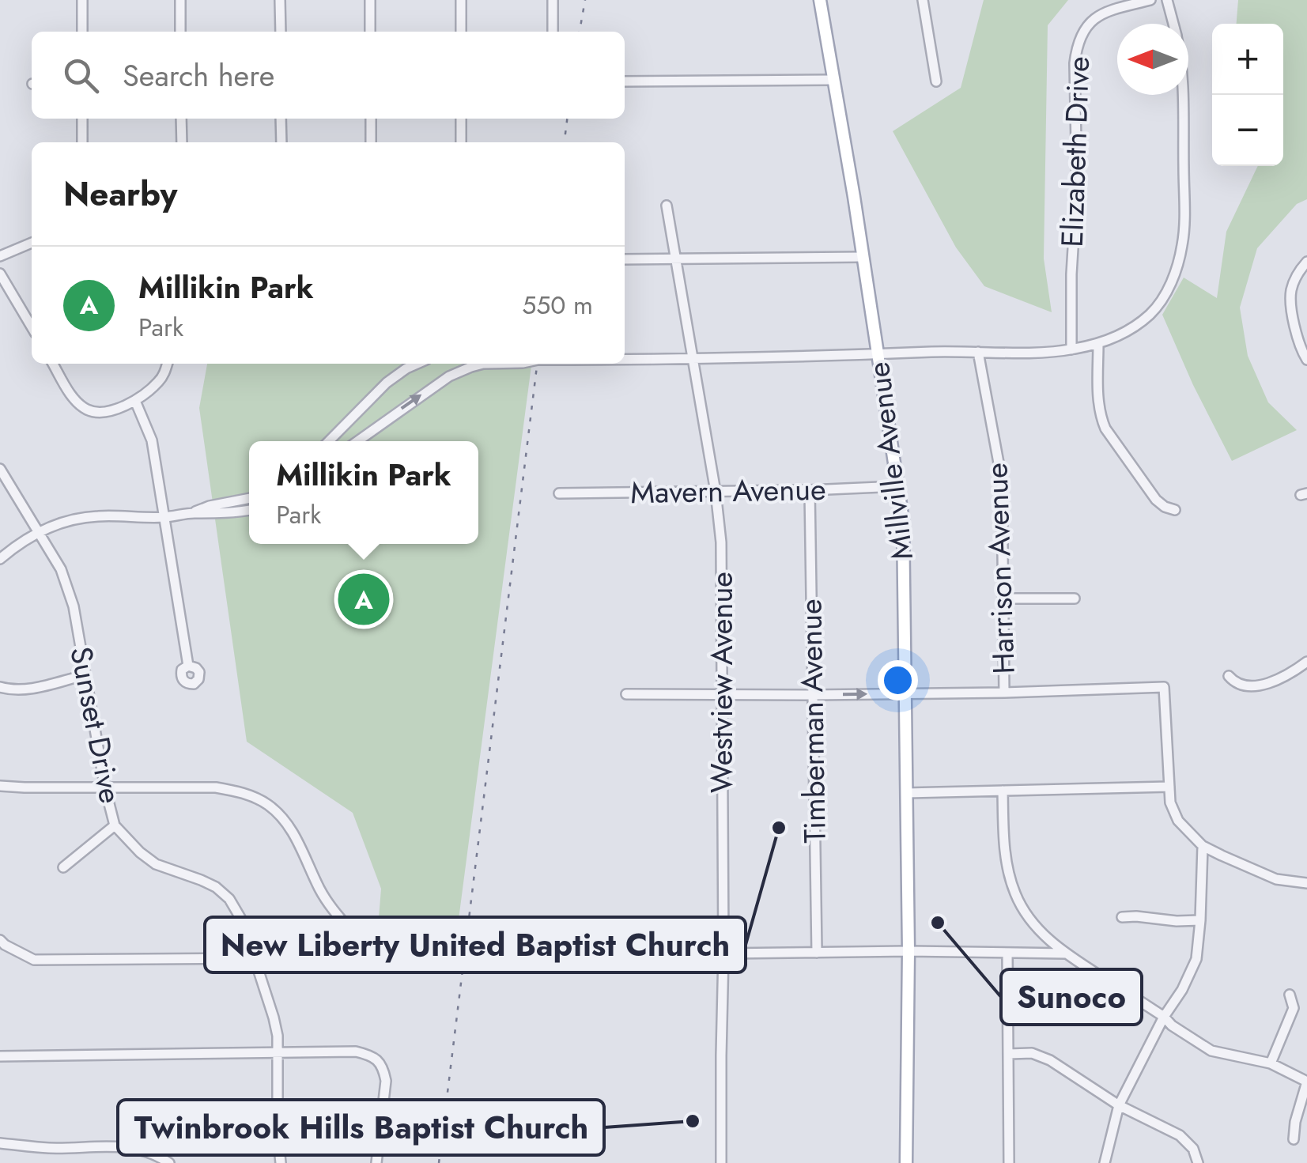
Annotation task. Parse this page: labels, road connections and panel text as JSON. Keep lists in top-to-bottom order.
{
  "streets": {
    "main road": ["Millville Avenue"],
    "street": [
      "Elizabeth Drive",
      "Mavern Avenue",
      "Harrison Avenue",
      "Westview Avenue",
      "Timberman Avenue",
      "Sunset Drive"
    ]
  },
  "crossings": [
    ["Millville Avenue", "Mavern Avenue"],
    ["Mavern Avenue", "Westview Avenue"],
    ["Mavern Avenue", "Timberman Avenue"]
  ],
  "places": ["New Liberty United Baptist Church", "Sunoco", "Twinbrook Hills Baptist Church"],
  "north": "left",
  "page": {
    "map_buttons": ["+", "−"],
    "search": "Search here",
    "heading": "Nearby",
    "list": [
      {
        "mark": "A",
        "name": "Millikin Park",
        "note": "Park",
        "value": "550 m"
      }
    ],
    "popup": ["Millikin Park", "Park"],
    "pins": "A"
  }
}
